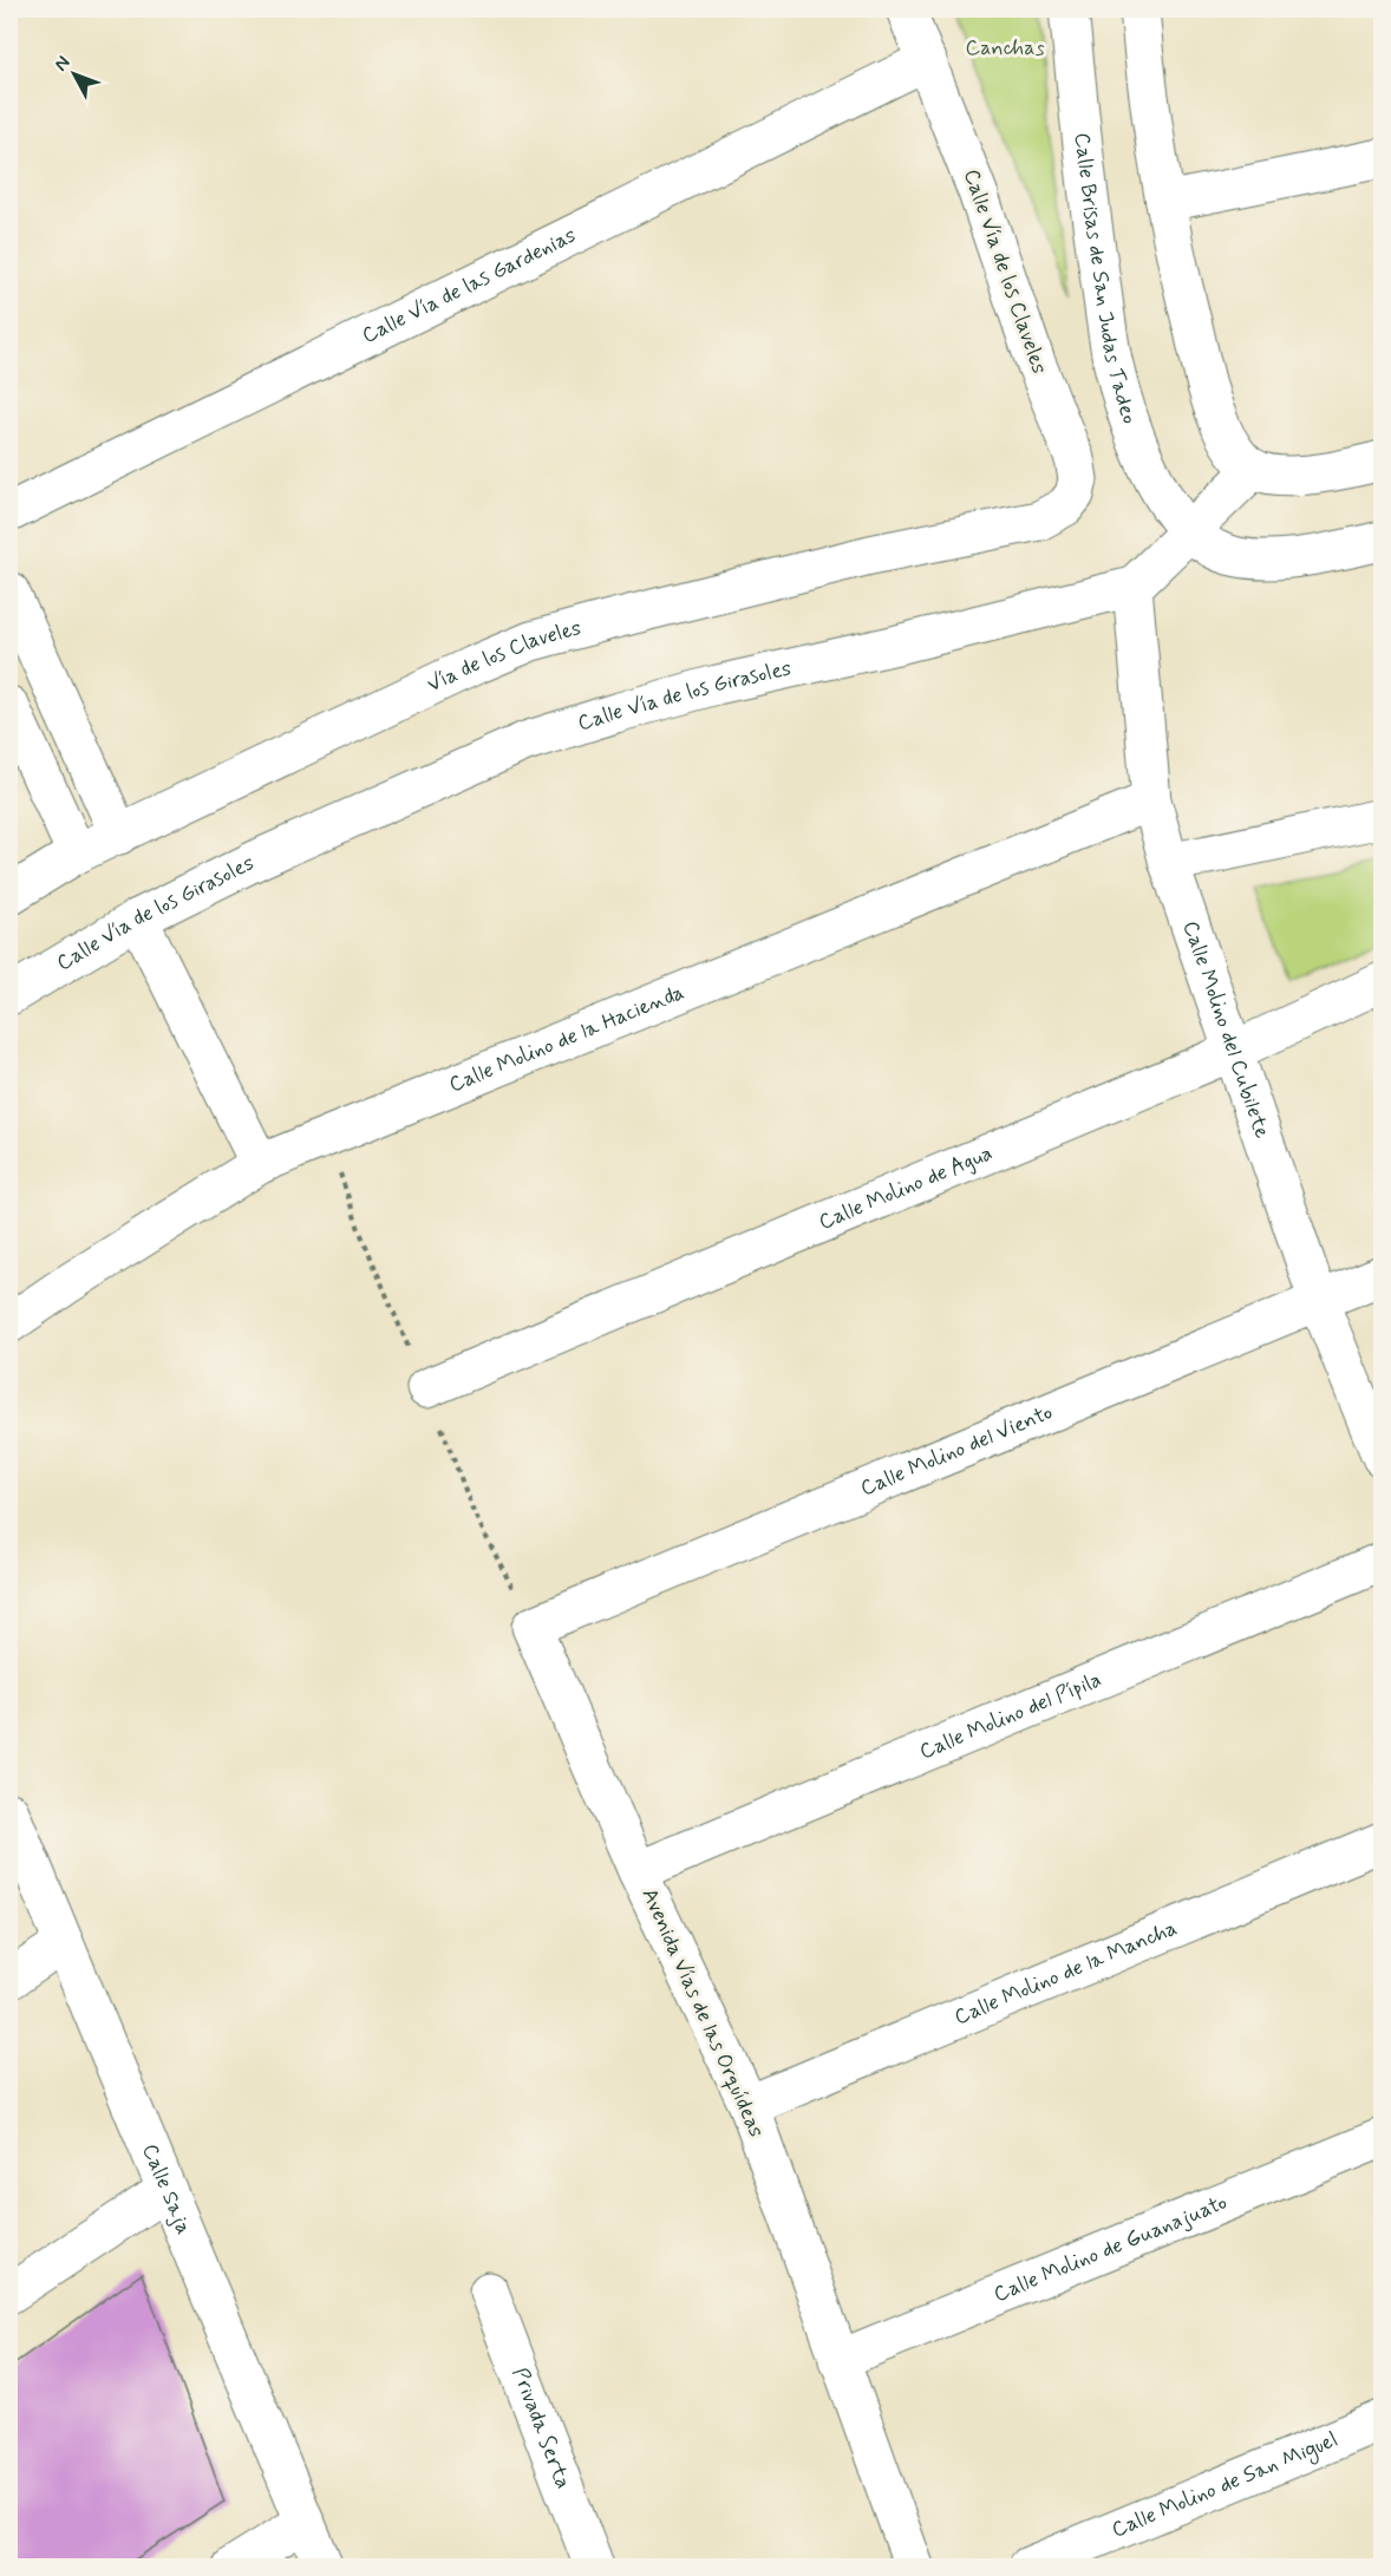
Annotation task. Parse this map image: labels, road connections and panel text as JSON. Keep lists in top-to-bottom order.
{
  "streets": {
    "street": [
      "Calle Vía de los Claveles",
      "Calle Brisas de San Judas Tadeo",
      "Calle Vía de las Gardenias",
      "Vía de los Claveles",
      "Calle Vía de los Girasoles",
      "Calle Molino del Cubilete",
      "Calle Molino de la Hacienda",
      "Calle Molino de Agua",
      "Calle Molino del Viento",
      "Calle Molino del Pípila",
      "Calle Molino de la Mancha",
      "Avenida Vías de las Orquídeas",
      "Calle Saja",
      "Calle Molino de Guanajuato",
      "Privada Serta",
      "Calle Molino de San Miguel"
    ]
  },
  "crossings": [
    ["Calle Vía de los Claveles", "Calle Vía de las Gardenias"],
    ["Calle Vía de los Claveles", "Vía de los Claveles"],
    ["Calle Vía de los Girasoles", "Calle Molino del Cubilete"],
    ["Calle Molino del Cubilete", "Calle Molino de la Hacienda"],
    ["Calle Molino del Cubilete", "Calle Molino de Agua"],
    ["Calle Molino del Cubilete", "Calle Molino del Viento"],
    ["Calle Molino del Viento", "Avenida Vías de las Orquídeas"],
    ["Calle Molino del Pípila", "Avenida Vías de las Orquídeas"],
    ["Calle Molino de la Mancha", "Avenida Vías de las Orquídeas"],
    ["Avenida Vías de las Orquídeas", "Calle Molino de Guanajuato"]
  ],
  "parks": ["Canchas"],
  "north": "top left"
}
